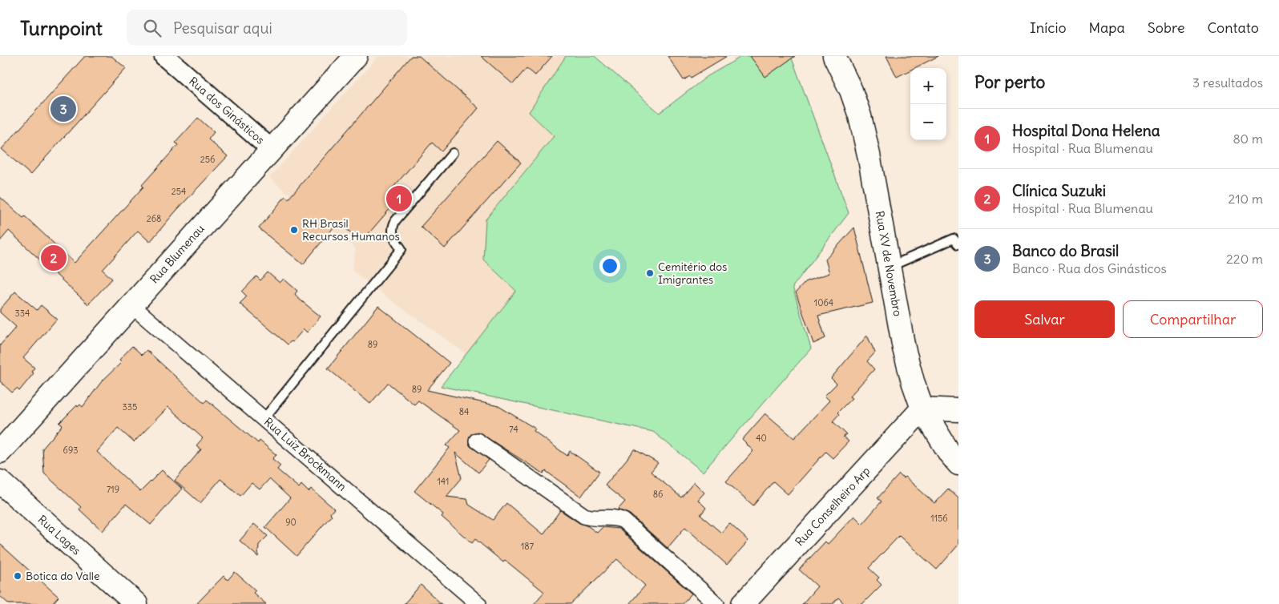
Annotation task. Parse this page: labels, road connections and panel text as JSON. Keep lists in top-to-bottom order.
{
  "streets": {
    "main road": [
      "Rua Blumenau",
      "Rua XV de Novembro",
      "Rua Conselheiro Arp",
      "Rua Lages"
    ],
    "street": ["Rua dos Ginásticos", "Rua Luiz Brockmann"]
  },
  "crossings": [
    ["Rua dos Ginásticos", "Rua Blumenau"],
    ["Rua Blumenau", "Rua Luiz Brockmann"],
    ["Rua XV de Novembro", "Rua Conselheiro Arp"]
  ],
  "places": ["RH Brasil Recursos Humanos", "Cemitério dos Imigrantes", "Botica do Valle"],
  "house_numbers": [
    "256",
    "254",
    "268",
    "1064",
    "334",
    "89",
    "89",
    "335",
    "84",
    "74",
    "40",
    "693",
    "141",
    "719",
    "86",
    "1156",
    "90",
    "187"
  ],
  "page": {
    "header": "Turnpoint",
    "search": "Pesquisar aqui",
    "nav": [
      "Início",
      "Mapa",
      "Sobre",
      "Contato"
    ],
    "heading": ["Por perto", "3 resultados"],
    "map_buttons": ["+", "−"],
    "pins": ["3", "1", "2"],
    "list": [
      {
        "mark": "1",
        "name": "Hospital Dona Helena",
        "note": "Hospital · Rua Blumenau",
        "value": "80 m"
      },
      {
        "mark": "2",
        "name": "Clínica Suzuki",
        "note": "Hospital · Rua Blumenau",
        "value": "210 m"
      },
      {
        "mark": "3",
        "name": "Banco do Brasil",
        "note": "Banco · Rua dos Ginásticos",
        "value": "220 m"
      }
    ],
    "buttons": ["Salvar", "Compartilhar"]
  }
}
